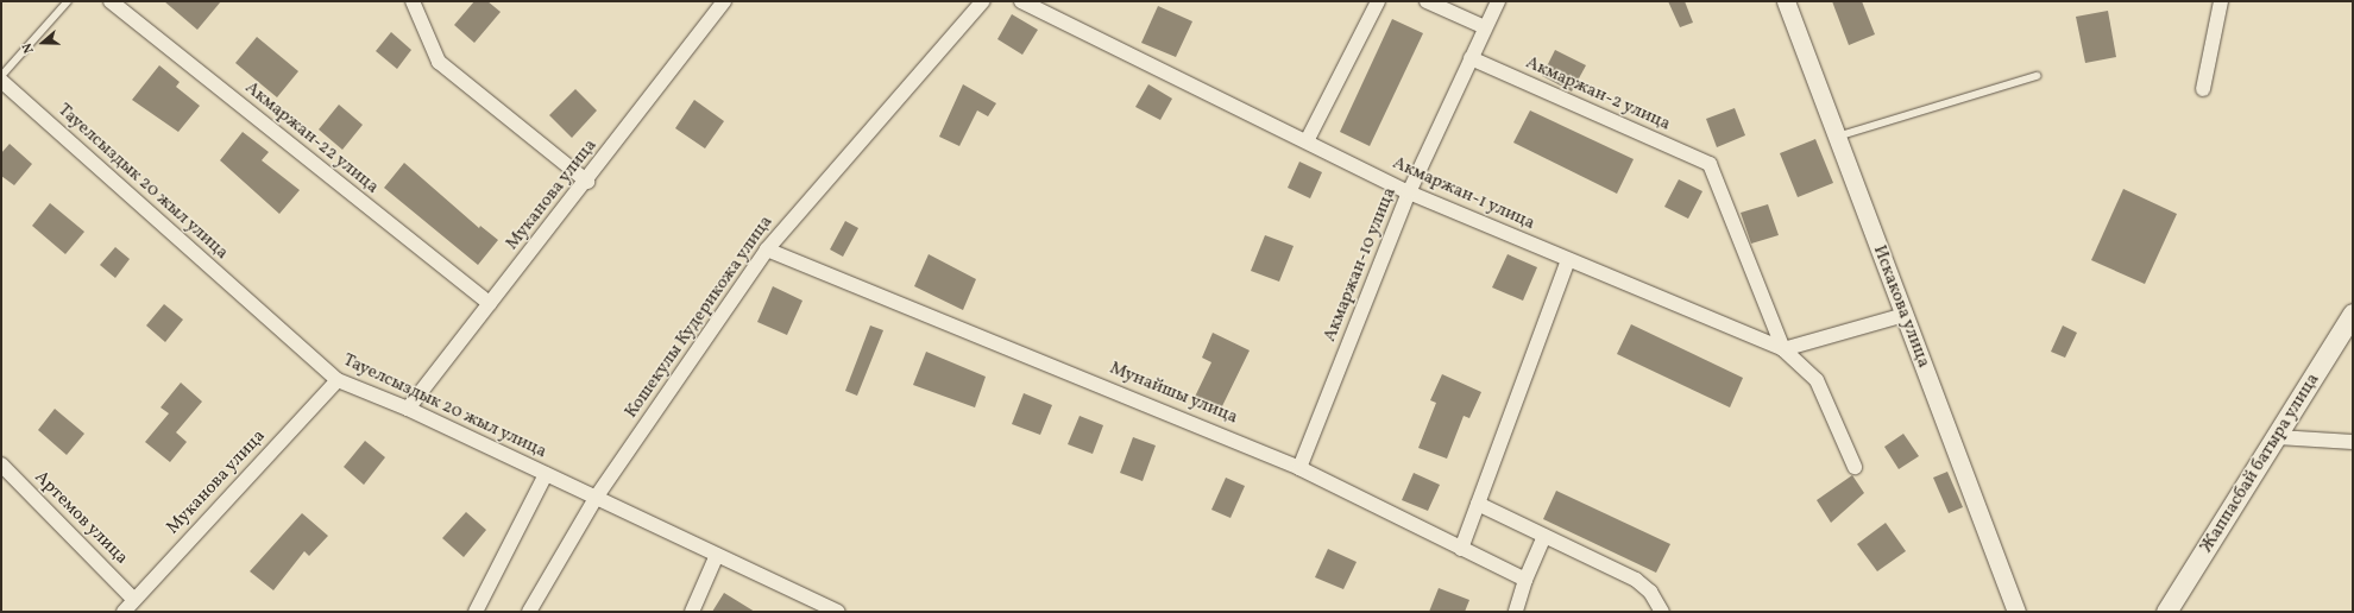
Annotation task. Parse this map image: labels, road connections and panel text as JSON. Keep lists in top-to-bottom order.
{
  "streets": {
    "main road": ["Жаппасбай батыра улица"],
    "street": [
      "Акмаржан-2 улица",
      "Акмаржан-22 улица",
      "Тауелсыздык 20 жыл улица",
      "Акмаржан-1 улица",
      "Муканова улица",
      "Акмаржан-10 улица",
      "Искакова улица",
      "Кошекулы Кудерикожа улица",
      "Мунайшы улица",
      "Артемов улица"
    ]
  },
  "crossings": [
    ["Акмаржан-2 улица", "Акмаржан-1 улица"],
    ["Акмаржан-2 улица", "Акмаржан-10 улица"],
    ["Акмаржан-22 улица", "Муканова улица"],
    ["Тауелсыздык 20 жыл улица", "Муканова улица"],
    ["Тауелсыздык 20 жыл улица", "Кошекулы Кудерикожа улица"],
    ["Акмаржан-1 улица", "Акмаржан-10 улица"],
    ["Муканова улица", "Артемов улица"],
    ["Акмаржан-10 улица", "Мунайшы улица"],
    ["Кошекулы Кудерикожа улица", "Мунайшы улица"]
  ],
  "north": "left"
}
